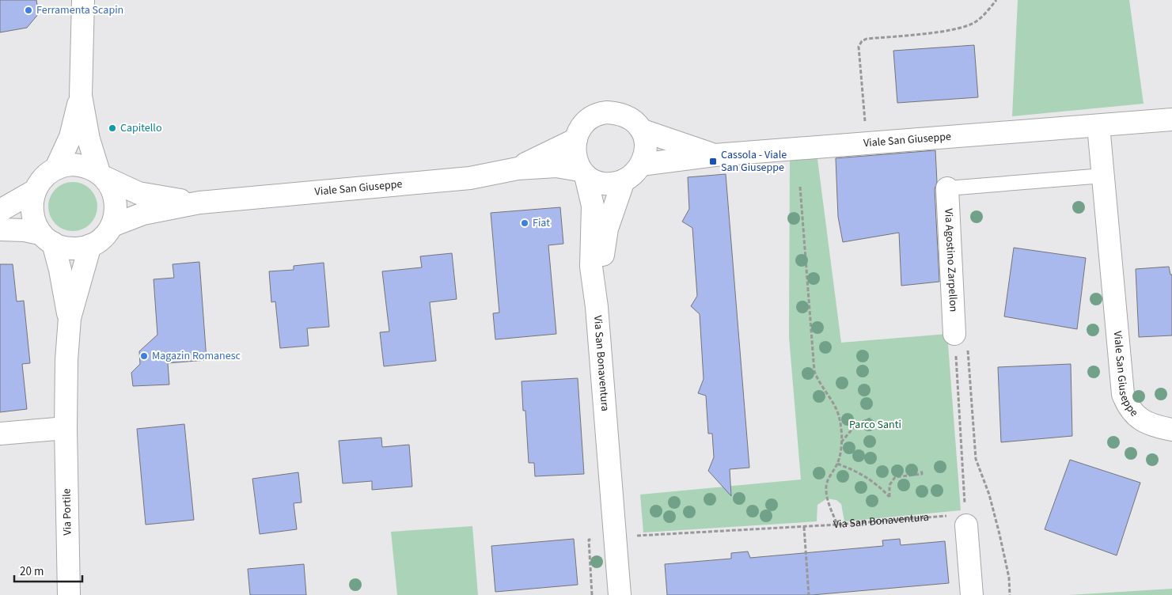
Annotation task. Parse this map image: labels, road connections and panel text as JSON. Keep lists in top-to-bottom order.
{
  "streets": {
    "main road": [
      "Viale San Giuseppe",
      "Via Agostino Zarpellon",
      "Via San Bonaventura",
      "Via Portile"
    ]
  },
  "crossings": [
    ["Viale San Giuseppe", "Via San Bonaventura"],
    ["Viale San Giuseppe", "Via Portile"]
  ],
  "parks": ["Parco Santi"],
  "places": {
    "other": [
      "Ferramenta Scapin",
      "Capitello",
      "Fiat",
      "Magazin Romanesc"
    ],
    "transit": ["Cassola - Viale San Giuseppe"]
  },
  "scale_bar": "20 m"
}
